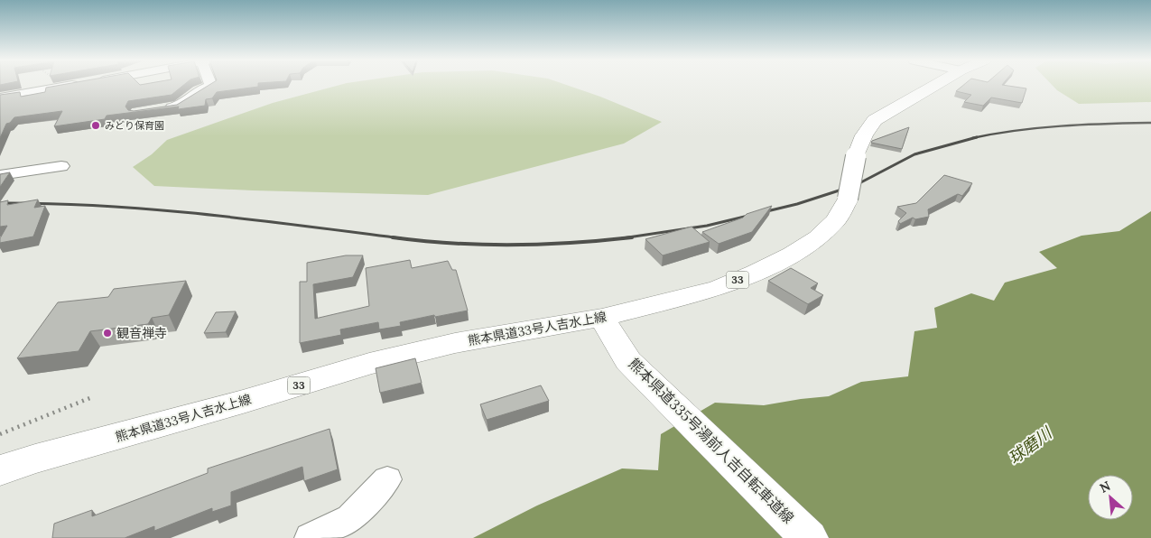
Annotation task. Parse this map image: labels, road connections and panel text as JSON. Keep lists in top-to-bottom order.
{
  "streets": {
    "main road": ["33", "熊本県道33号人吉水上線", "熊本県道335号湯前人吉自転車道線"]
  },
  "crossings": [
    ["熊本県道33号人吉水上線", "熊本県道335号湯前人吉自転車道線"]
  ],
  "water": ["球磨川"],
  "places": ["みどり保育園", "観音禅寺"],
  "north": "top left"
}
